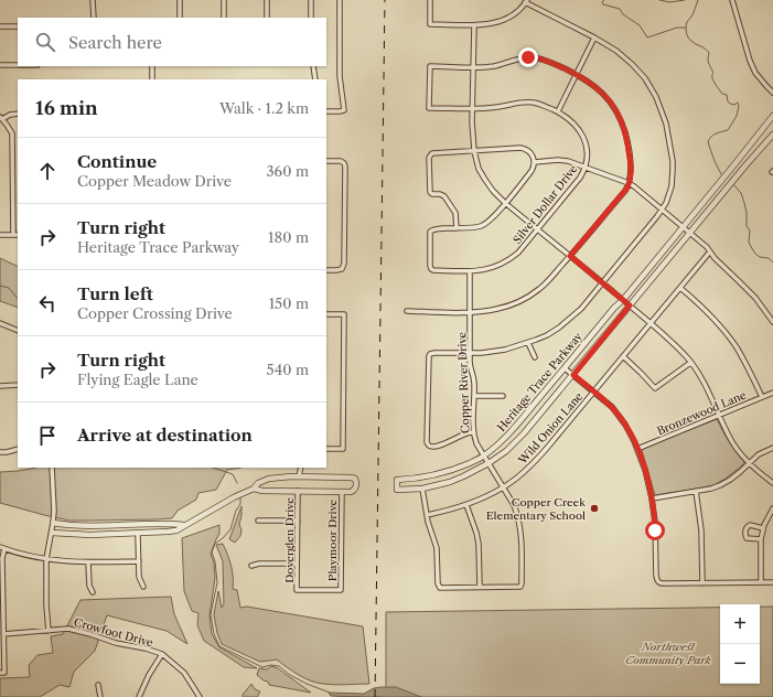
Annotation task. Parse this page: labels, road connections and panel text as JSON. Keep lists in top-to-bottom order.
{
  "streets": {
    "street": [
      "Silver Dollar Drive",
      "Heritage Trace Parkway",
      "Copper River Drive",
      "Bronzewood Lane",
      "Wild Onion Lane",
      "Doverglen Drive",
      "Playmoor Drive",
      "Crowfoot Drive"
    ]
  },
  "crossings": [
    ["Silver Dollar Drive", "Copper River Drive"],
    ["Heritage Trace Parkway", "Copper River Drive"],
    ["Copper River Drive", "Wild Onion Lane"],
    ["Doverglen Drive", "Playmoor Drive"]
  ],
  "parks": ["Northwest Community Park"],
  "places": ["Copper Creek Elementary School"],
  "page": {
    "search": "Search here",
    "heading": ["16 min", "Walk · 1.2 km"],
    "list": [
      ["Continue", "Copper Meadow Drive", "360 m"],
      ["Turn right", "Heritage Trace Parkway", "180 m"],
      ["Turn left", "Copper Crossing Drive", "150 m"],
      ["Turn right", "Flying Eagle Lane", "540 m"],
      "Arrive at destination"
    ],
    "map_buttons": ["+", "−"]
  }
}
